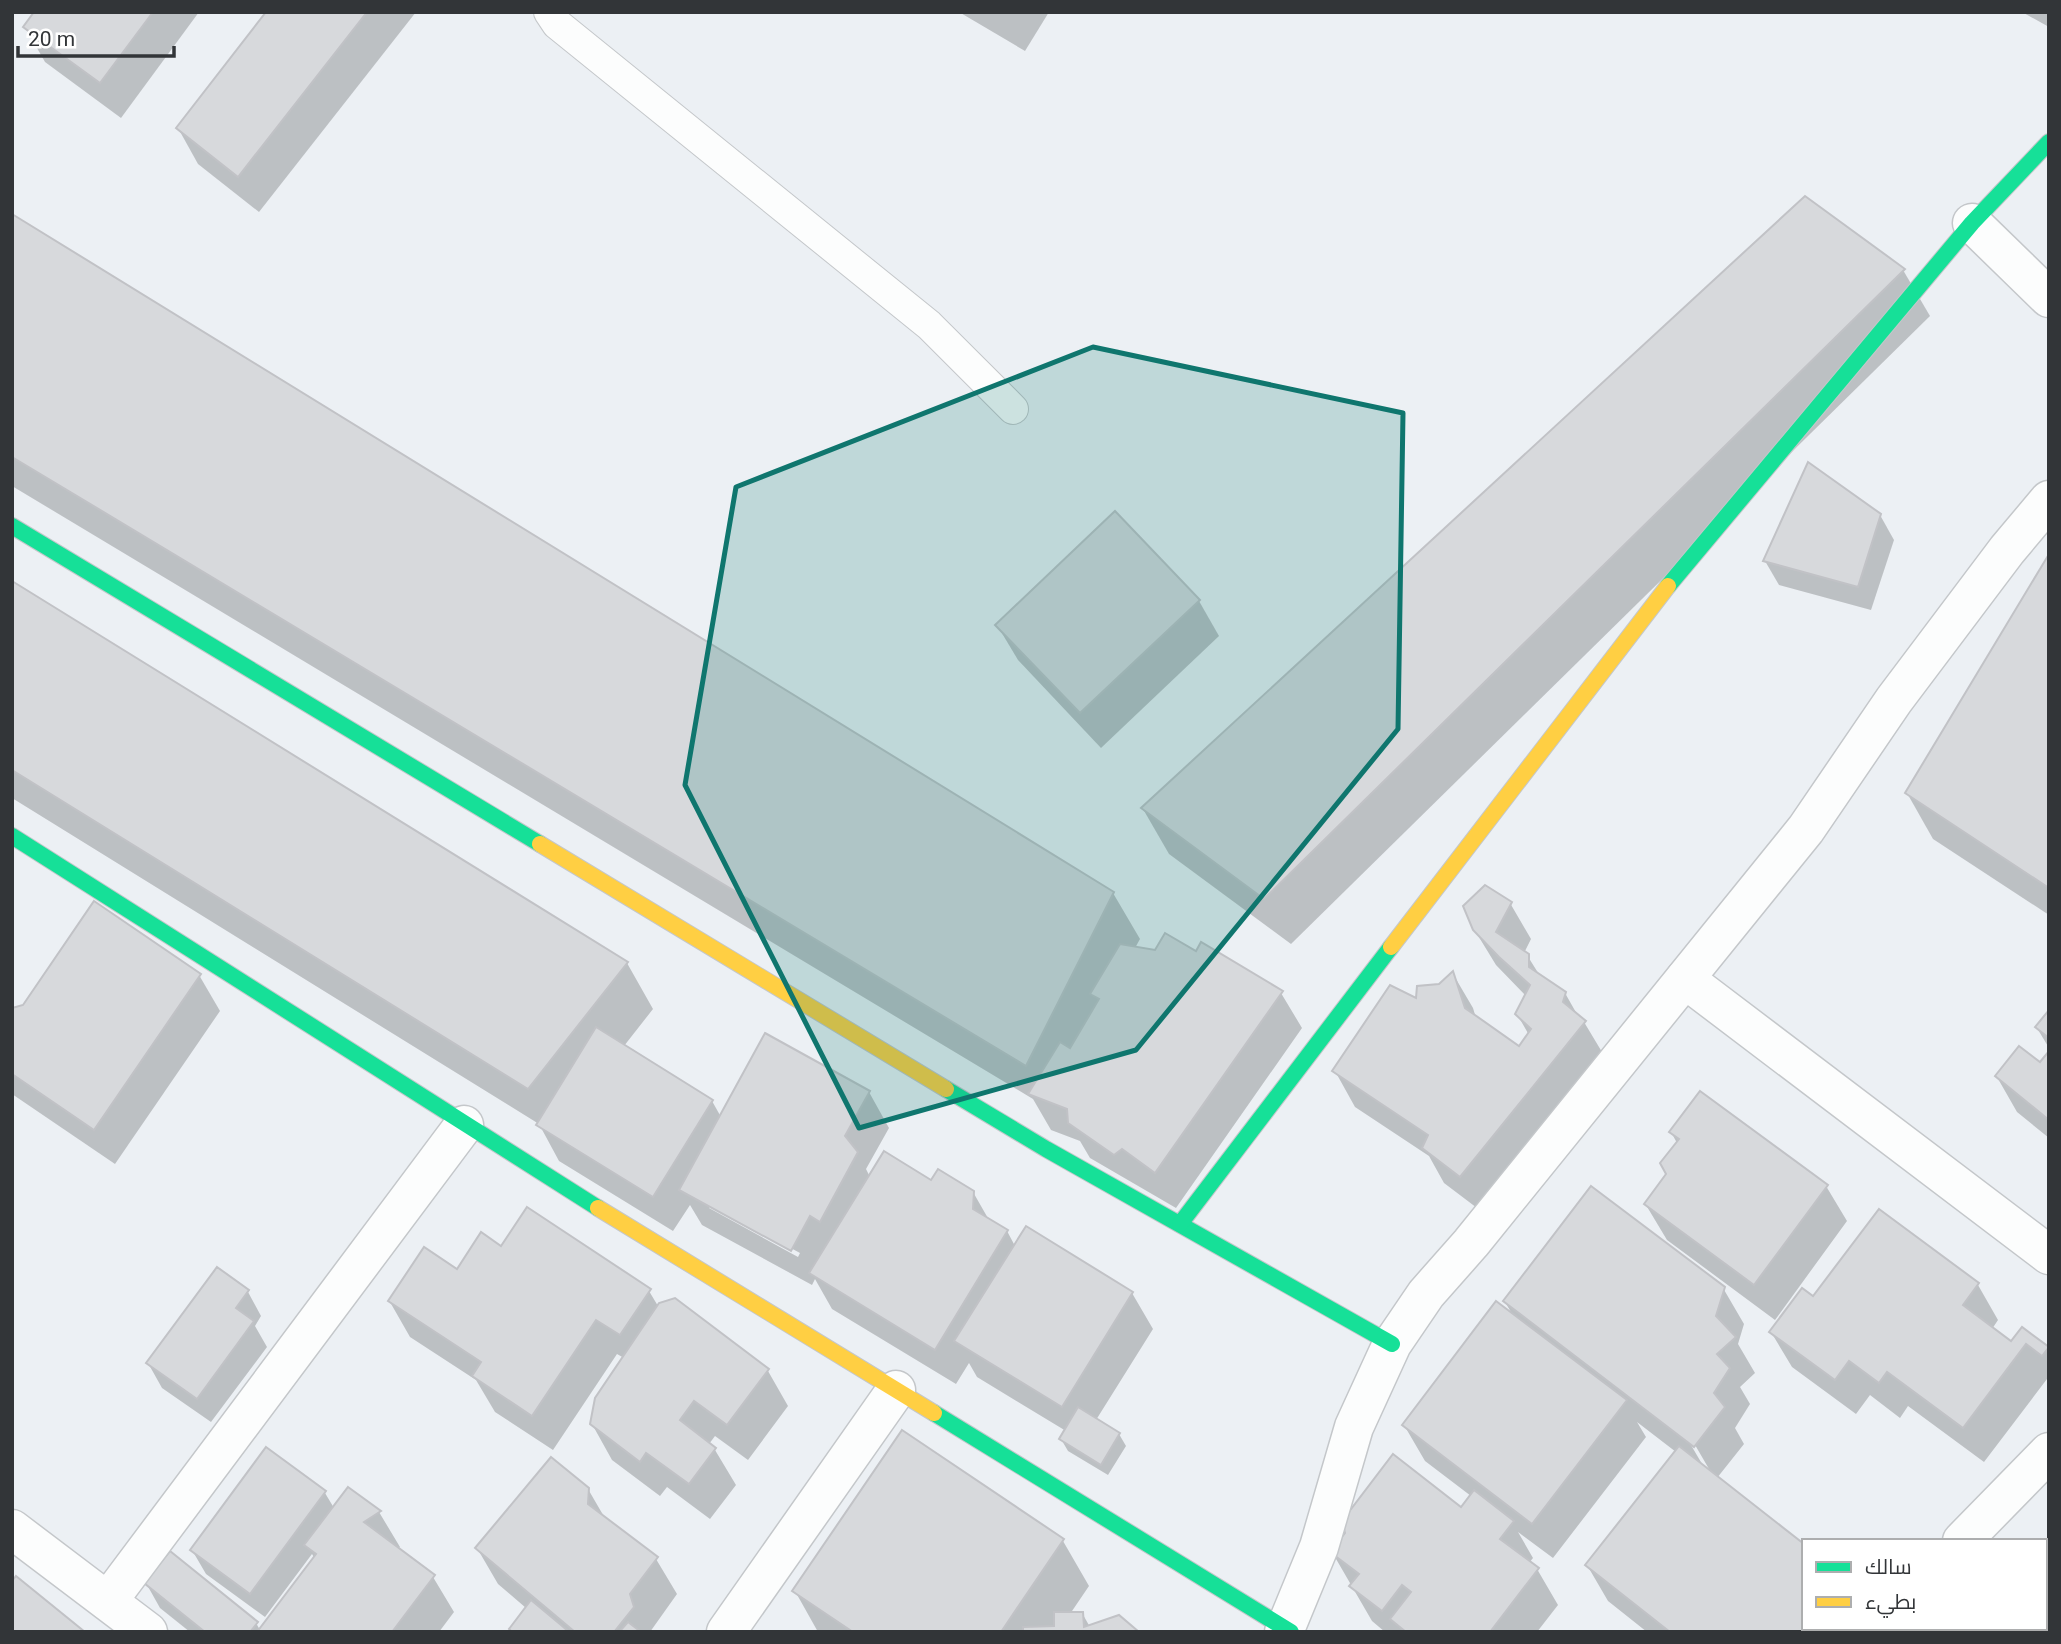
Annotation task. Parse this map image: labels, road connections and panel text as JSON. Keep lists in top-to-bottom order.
{
  "legend": ["سالك", "بطيء"],
  "scale_bar": "20 m"
}
